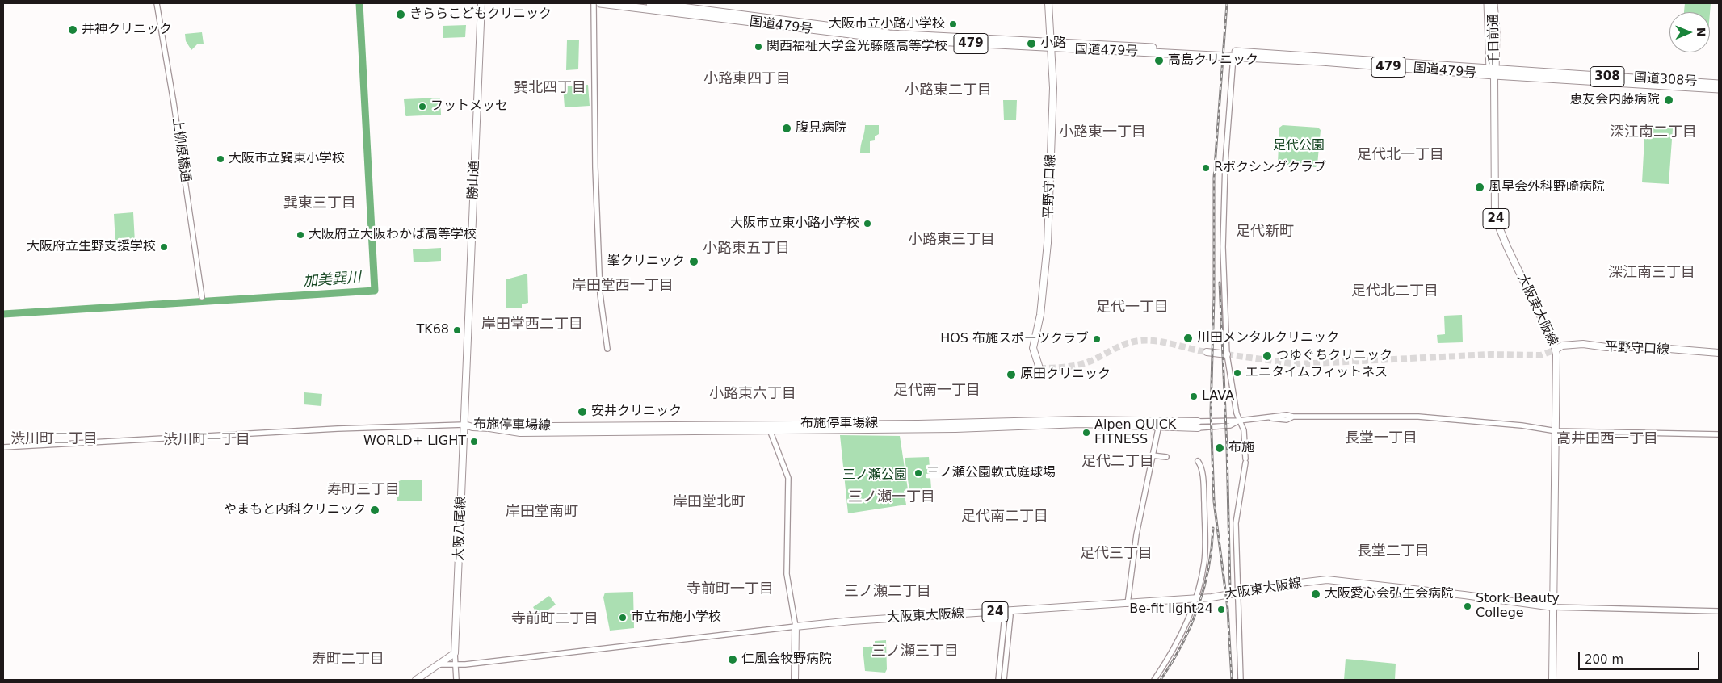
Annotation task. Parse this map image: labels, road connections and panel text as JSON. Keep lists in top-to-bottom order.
{
  "streets": {
    "highway": [
      "国道479号",
      "千日前通",
      "479",
      "308",
      "国道308号"
    ],
    "main road": [
      "勝山通",
      "平野守口線",
      "24",
      "大阪東大阪線",
      "布施停車場線",
      "大阪八尾線"
    ],
    "street": ["上柳原橋通"]
  },
  "crossings": [
    ["国道479号", "千日前通"],
    ["国道479号", "国道308号"],
    ["国道479号", "平野守口線"],
    ["国道479号", "大阪東大阪線"],
    ["千日前通", "国道308号"],
    ["千日前通", "大阪東大阪線"],
    ["国道308号", "大阪東大阪線"],
    ["勝山通", "大阪八尾線"],
    ["平野守口線", "大阪東大阪線"],
    ["布施停車場線", "大阪八尾線"]
  ],
  "districts": [
    "小路東四丁目",
    "巽北四丁目",
    "小路東二丁目",
    "小路東一丁目",
    "深江南二丁目",
    "足代北一丁目",
    "巽東三丁目",
    "足代新町",
    "小路東三丁目",
    "小路東五丁目",
    "深江南三丁目",
    "岸田堂西一丁目",
    "足代北二丁目",
    "足代一丁目",
    "岸田堂西二丁目",
    "足代南一丁目",
    "小路東六丁目",
    "長堂一丁目",
    "渋川町二丁目",
    "高井田西一丁目",
    "渋川町一丁目",
    "足代二丁目",
    "寿町三丁目",
    "三ノ瀬一丁目",
    "岸田堂北町",
    "岸田堂南町",
    "足代南二丁目",
    "長堂二丁目",
    "足代三丁目",
    "寺前町一丁目",
    "三ノ瀬二丁目",
    "寺前町二丁目",
    "三ノ瀬三丁目",
    "寿町二丁目"
  ],
  "water": ["加美巽川"],
  "parks": ["足代公園", "三ノ瀬公園"],
  "places": [
    "きららこどもクリニック",
    "大阪市立小路小学校",
    "井神クリニック",
    "小路",
    "関西福祉大学金光藤蔭高等学校",
    "高島クリニック",
    "恵友会内藤病院",
    "フットメッセ",
    "腹見病院",
    "大阪市立巽東小学校",
    "Rボクシングクラブ",
    "風早会外科野崎病院",
    "大阪市立東小路小学校",
    "大阪府立大阪わかば高等学校",
    "大阪府立生野支援学校",
    "峯クリニック",
    "TK68",
    "川田メンタルクリニック",
    "HOS 布施スポーツクラブ",
    "つゆぐちクリニック",
    "エニタイムフィットネス",
    "原田クリニック",
    "LAVA",
    "安井クリニック",
    "Alpen QUICK FITNESS",
    "WORLD+ LIGHT",
    "布施",
    "三ノ瀬公園軟式庭球場",
    "やまもと内科クリニック",
    "大阪愛心会弘生会病院",
    "Stork Beauty College",
    "Be-fit light24",
    "市立布施小学校",
    "仁風会牧野病院"
  ],
  "scale_bar": "200 m",
  "north": "right"
}
